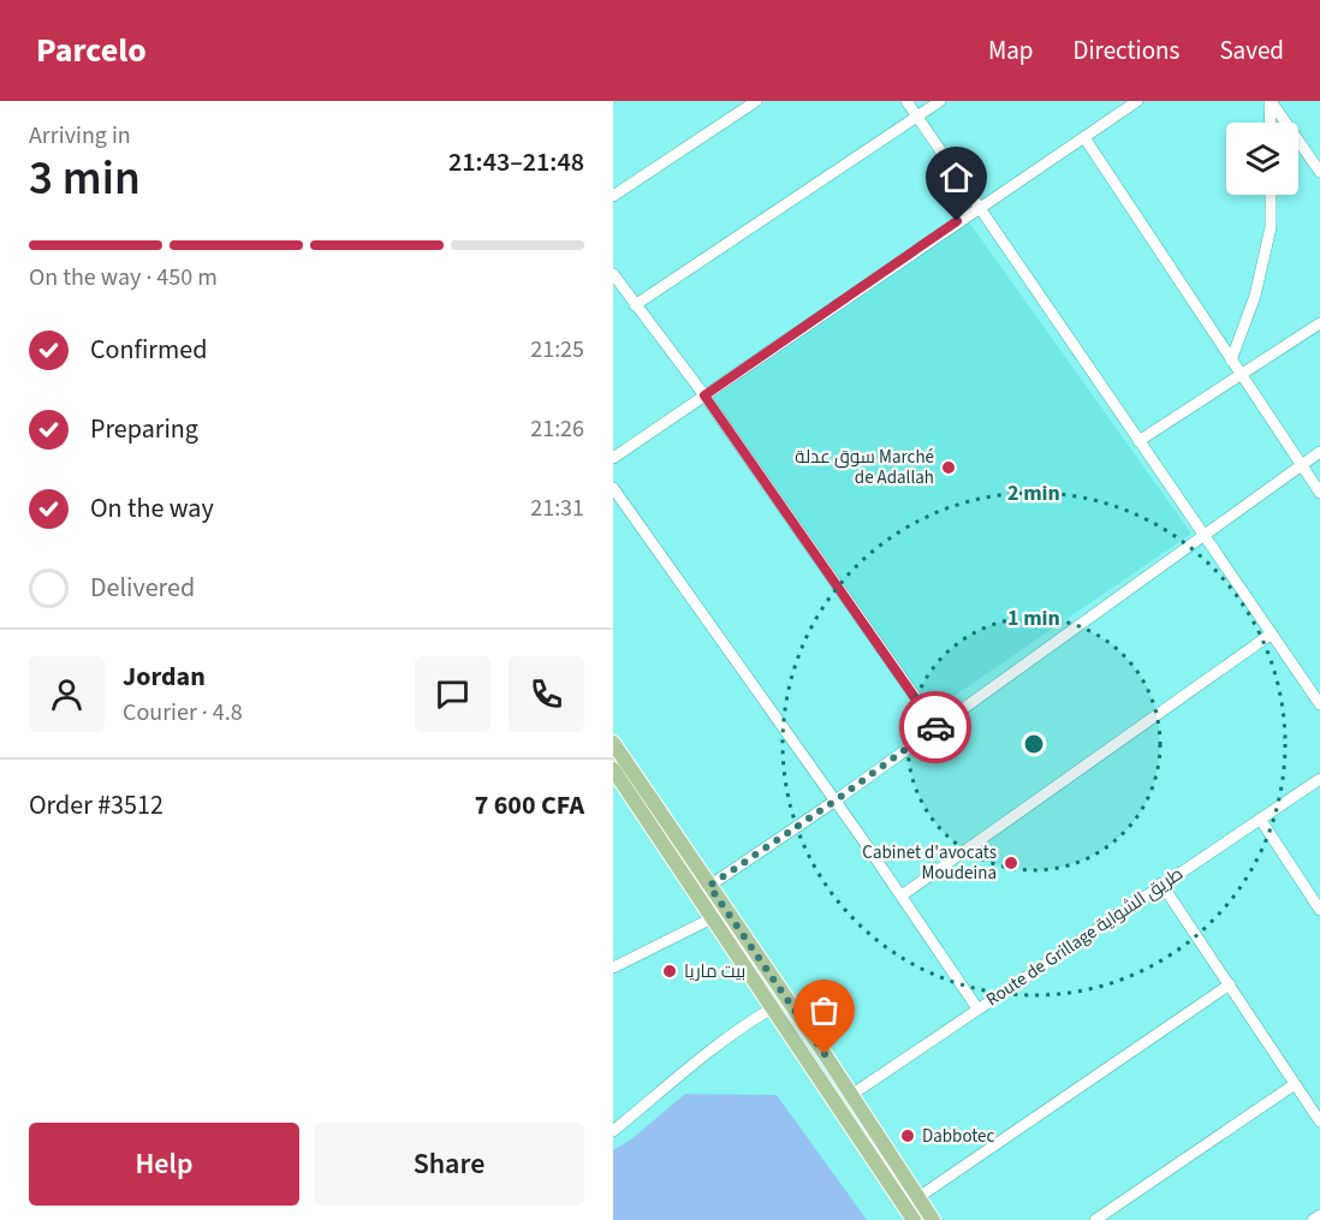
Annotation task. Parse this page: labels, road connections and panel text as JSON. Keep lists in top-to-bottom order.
{
  "streets": {
    "street": ["Route de Grillage طريق الشواية"]
  },
  "places": [
    "سوق عدلة Marché de Adallah",
    "Cabinet d'avocats Moudeina",
    "بيت ماريا",
    "Dabbotec"
  ],
  "page": {
    "header": "Parcelo",
    "nav": ["Map", "Directions", "Saved"],
    "heading": ["3 min", "Arriving in", "21:43–21:48"],
    "panel": [
      "Jordan",
      "Courier · 4.8",
      "Order #3512",
      "7 600 CFA"
    ],
    "bar": "On the way · 450 m",
    "list": [
      ["Confirmed", "21:25"],
      ["Preparing", "21:26"],
      ["On the way", "21:31"],
      "Delivered"
    ],
    "buttons": ["Help", "Share"]
  },
  "rings": ["2 min", "1 min"]
}
